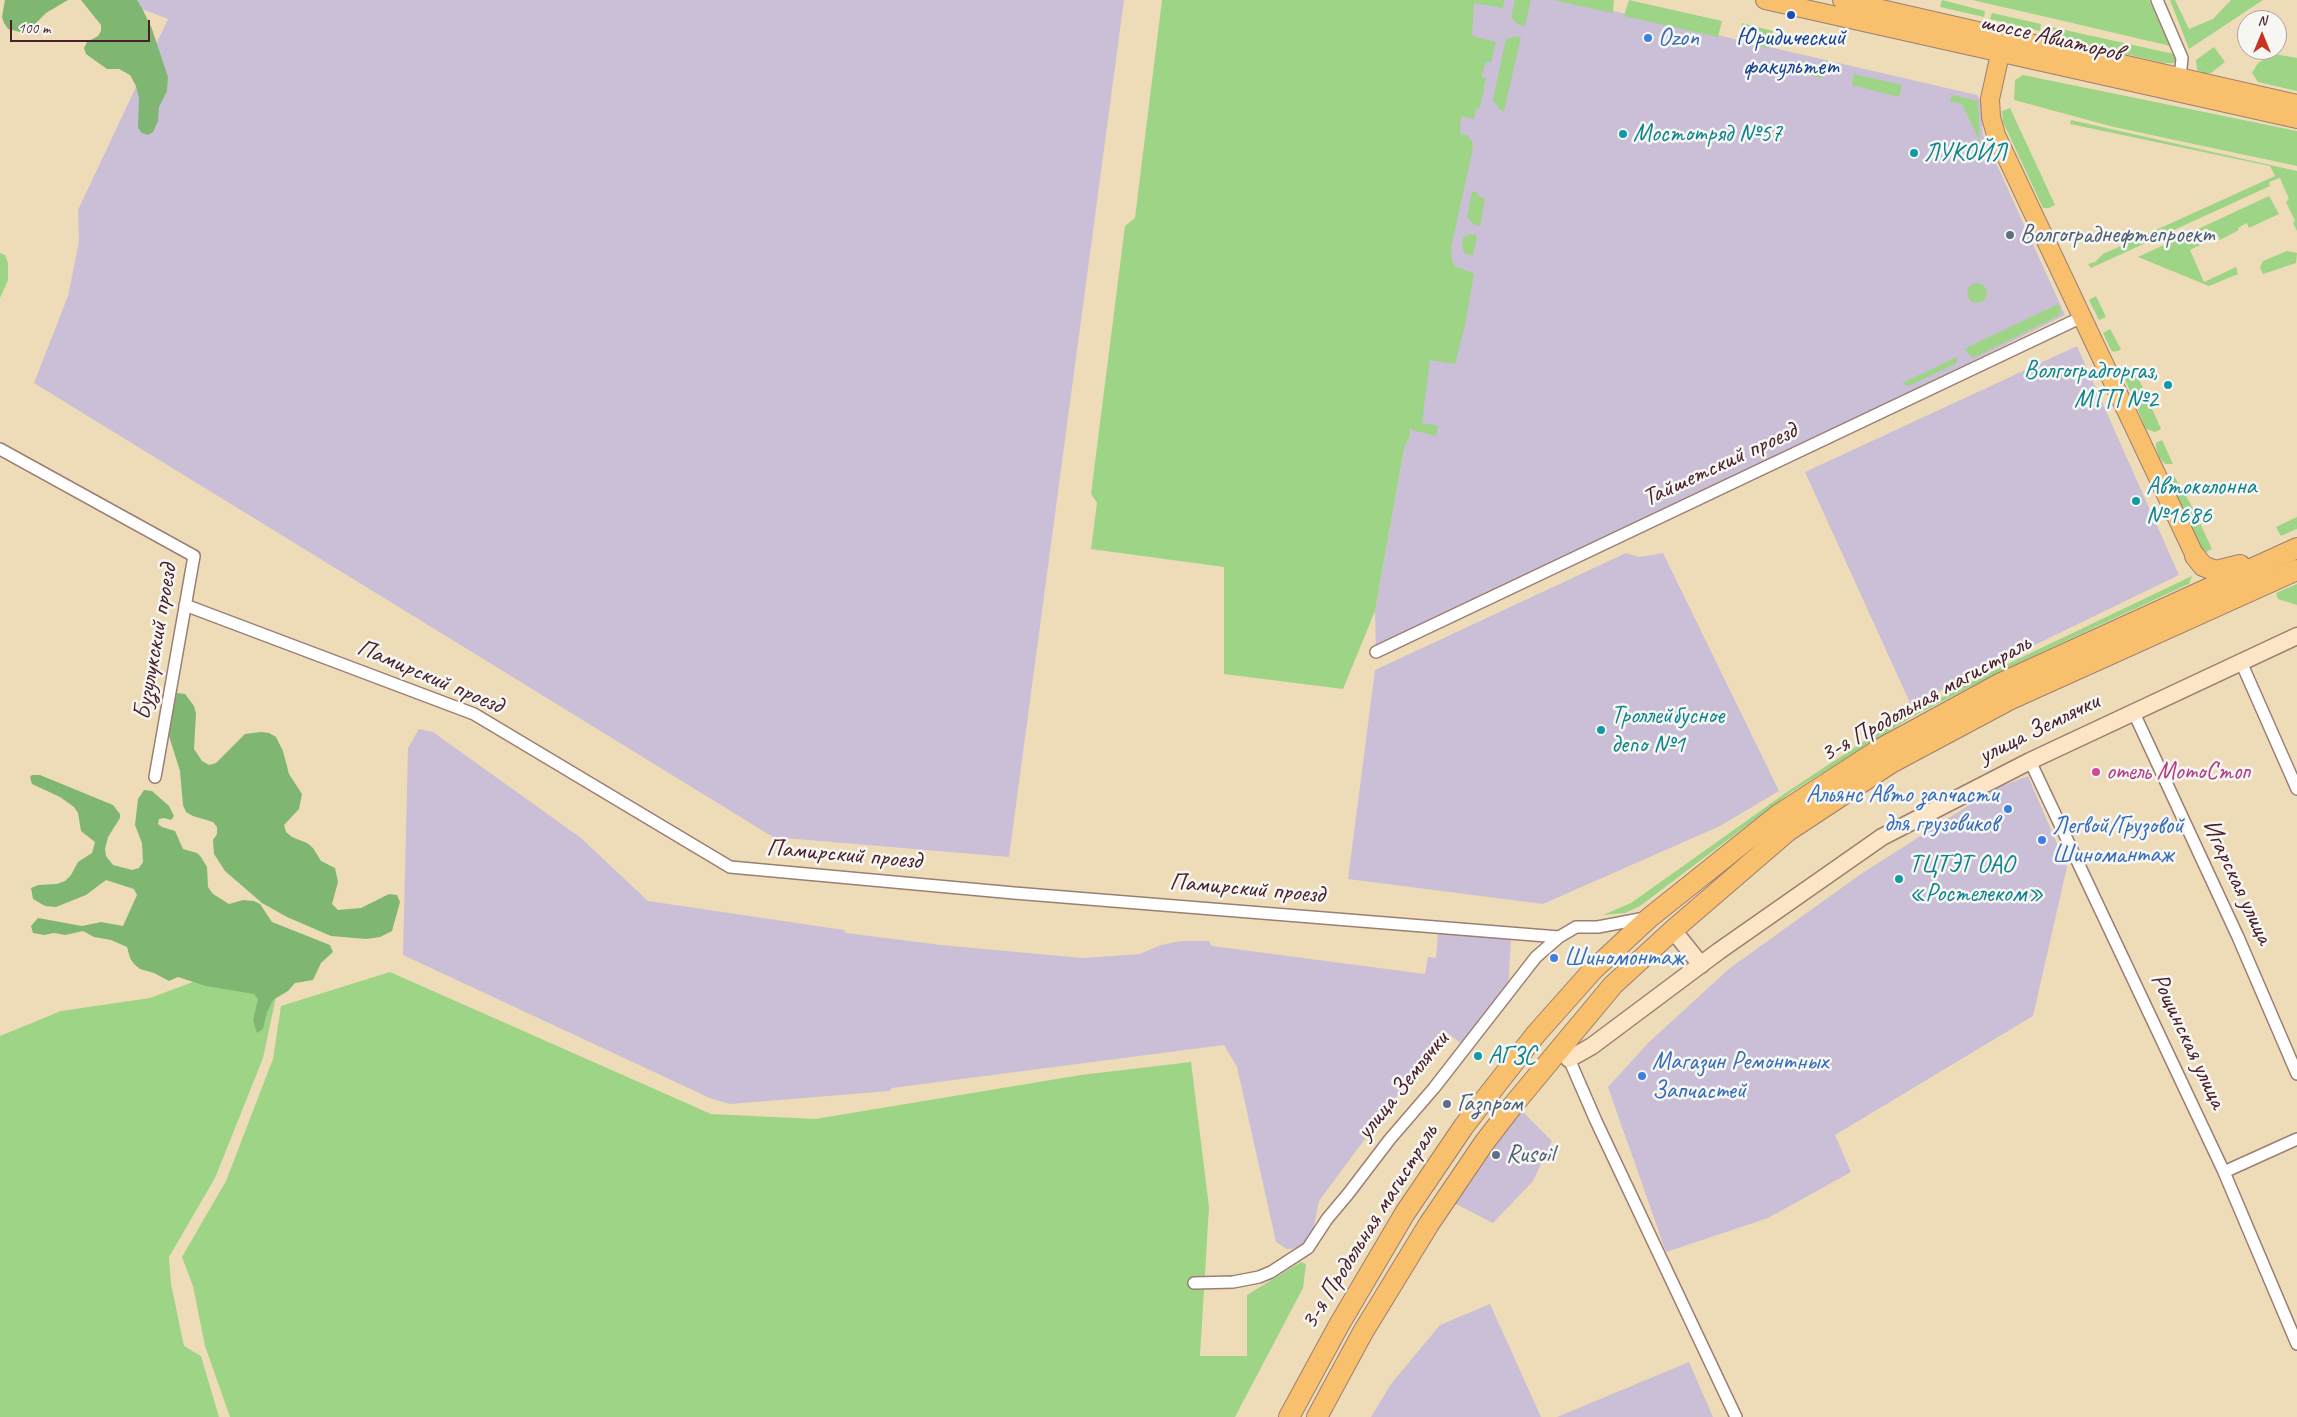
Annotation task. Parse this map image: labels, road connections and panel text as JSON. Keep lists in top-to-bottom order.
{
  "streets": {
    "highway": ["3-я Продольная магистраль"],
    "main road": ["шоссе Авиаторов"],
    "street": [
      "Тайшетский проезд",
      "Бузулукский проезд",
      "Памирский проезд",
      "улица Землячки",
      "Игарская улица",
      "Рощинская улица"
    ]
  },
  "crossings": [
    ["Бузулукский проезд", "Памирский проезд"],
    ["Памирский проезд", "улица Землячки"],
    ["3-я Продольная магистраль", "улица Землячки"],
    ["улица Землячки", "Игарская улица"],
    ["улица Землячки", "Рощинская улица"]
  ],
  "places": [
    "Юридический факультет",
    "Ozon",
    "Мостотряд №57",
    "ЛУКОЙЛ",
    "Волгограднефтепроект",
    "Волгоградгоргаз, МГП №2",
    "Автоколонна №1686",
    "Троллейбусное депо №1",
    "отель МотоСтоп",
    "Альянс Авто запчасти для грузовиков",
    "Легвой/Грузовой Шиномантаж",
    "ТЦТЭТ ОАО «Ростелеком»",
    "Шиномонтаж",
    "АГЗС",
    "Магазин Ремонтных Запчастей",
    "Газпром",
    "Rusoil"
  ],
  "scale_bar": "100 m",
  "north": "top"
}
